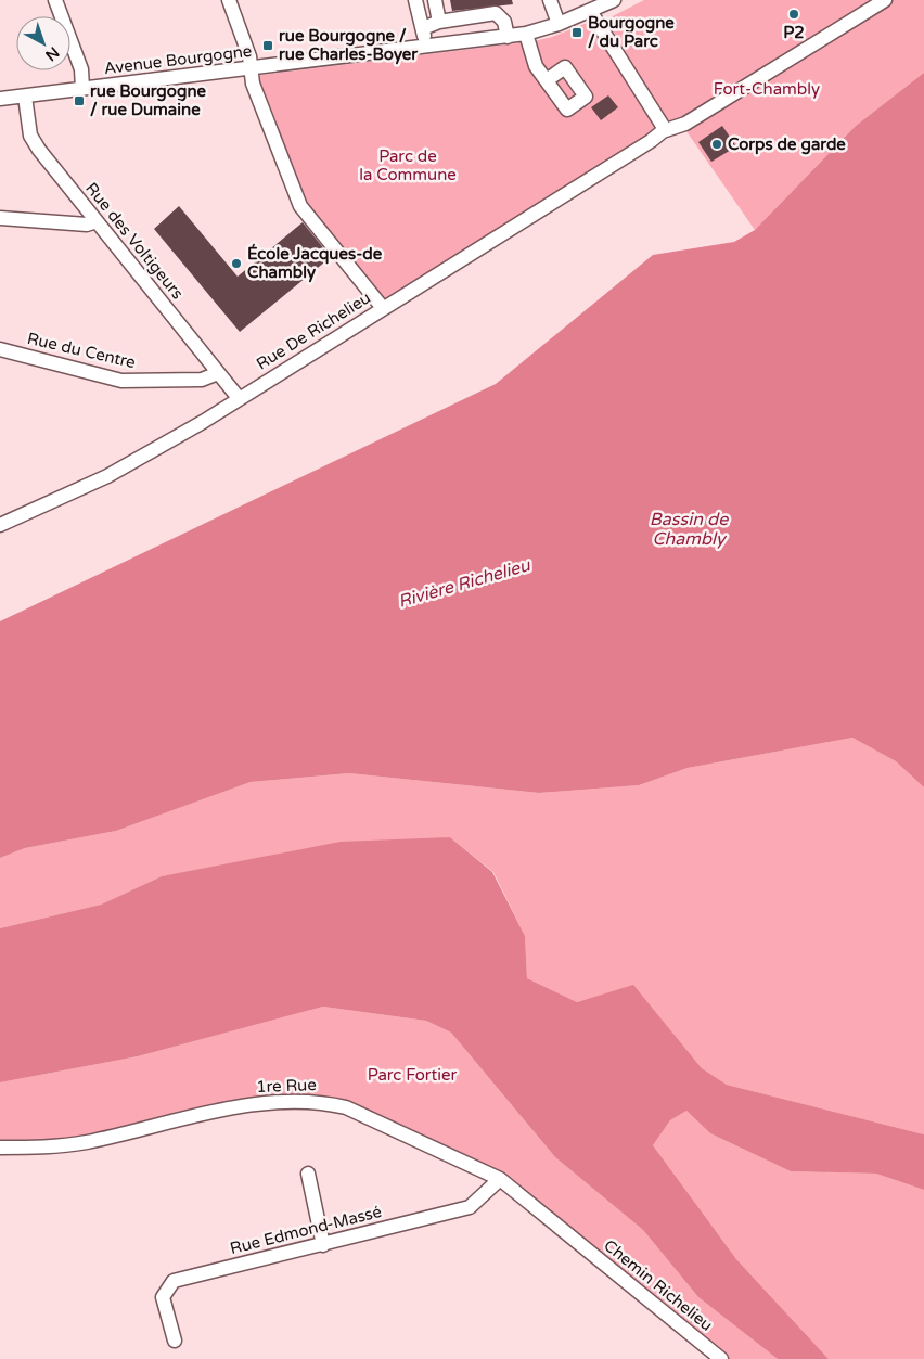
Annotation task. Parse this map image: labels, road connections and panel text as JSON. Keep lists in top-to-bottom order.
{
  "streets": {
    "street": [
      "Avenue Bourgogne",
      "Rue des Voltigeurs",
      "Rue De Richelieu",
      "Rue du Centre",
      "1re Rue",
      "Rue Edmond-Massé",
      "Chemin Richelieu"
    ]
  },
  "crossings": [
    ["Avenue Bourgogne", "Rue des Voltigeurs"],
    ["Rue des Voltigeurs", "Rue De Richelieu"],
    ["Rue des Voltigeurs", "Rue du Centre"],
    ["1re Rue", "Rue Edmond-Massé"],
    ["1re Rue", "Chemin Richelieu"]
  ],
  "water": ["Bassin de Chambly", "Rivière Richelieu"],
  "parks": ["Fort-Chambly", "Parc de la Commune", "Parc Fortier"],
  "places": {
    "other": ["P2", "Corps de garde", "École Jacques-de Chambly"],
    "transit": ["Bourgogne / du Parc", "rue Bourgogne / rue Charles-Boyer", "rue Bourgogne / rue Dumaine"]
  },
  "north": "bottom right"
}
